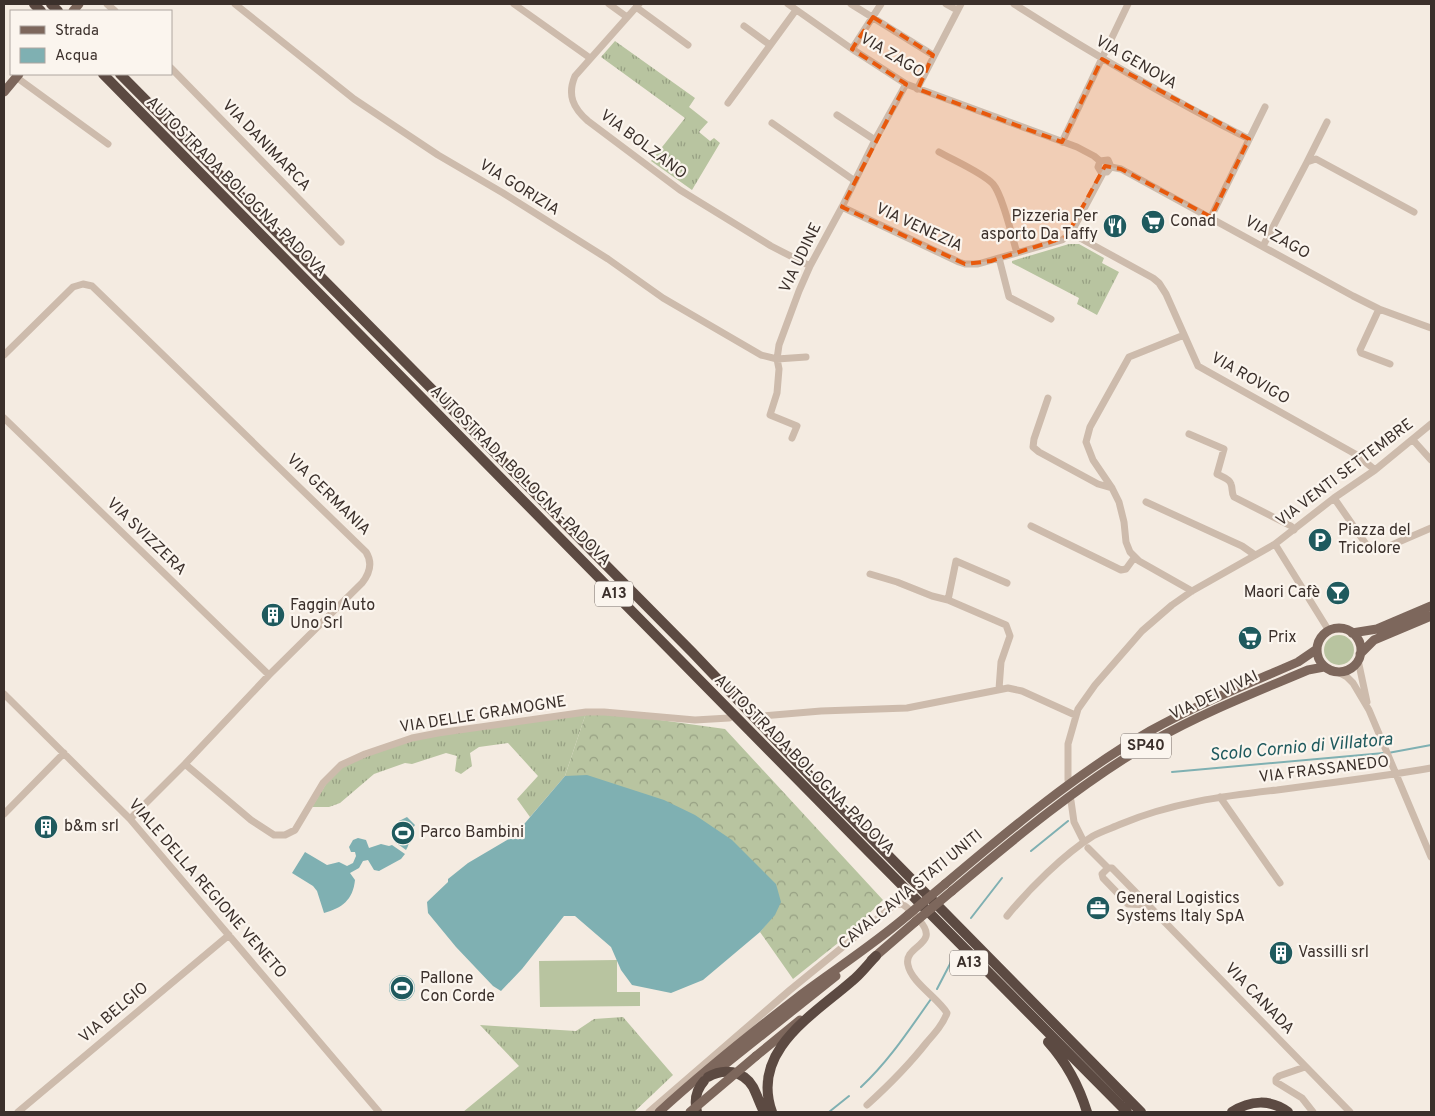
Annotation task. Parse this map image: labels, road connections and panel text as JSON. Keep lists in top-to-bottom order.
{
  "streets": {
    "highway": ["AUTOSTRADA BOLOGNA-PADOVA", "A13"],
    "main road": ["VIA DEI VIVAI", "SP40", "CAVALCAVIA STATI UNITI"],
    "street": [
      "VIA ZAGO",
      "VIA GENOVA",
      "VIA BOLZANO",
      "VIA DANIMARCA",
      "VIA GORIZIA",
      "VIA VENEZIA",
      "VIA UDINE",
      "VIA ROVIGO",
      "VIA VENTI SETTEMBRE",
      "VIA GERMANIA",
      "VIA SVIZZERA",
      "VIA DELLE GRAMOGNE",
      "VIA FRASSANEDO",
      "VIALE DELLA REGIONE VENETO",
      "VIA CANADA",
      "VIA BELGIO"
    ]
  },
  "crossings": [
    ["VIA ZAGO", "VIA UDINE"],
    ["VIA BOLZANO", "VIA UDINE"],
    ["AUTOSTRADA BOLOGNA-PADOVA", "A13"],
    ["VIA GORIZIA", "VIA UDINE"],
    ["VIA VENEZIA", "VIA UDINE"],
    ["VIA VENEZIA", "VIA ROVIGO"],
    ["VIA ROVIGO", "VIA VENTI SETTEMBRE"],
    ["VIA VENTI SETTEMBRE", "VIA DEI VIVAI"],
    ["VIA VENTI SETTEMBRE", "SP40"],
    ["VIA GERMANIA", "VIA SVIZZERA"],
    ["VIA GERMANIA", "VIA DELLE GRAMOGNE"],
    ["VIA GERMANIA", "VIALE DELLA REGIONE VENETO"],
    ["VIA DEI VIVAI", "SP40"],
    ["VIA DEI VIVAI", "CAVALCAVIA STATI UNITI"],
    ["VIA FRASSANEDO", "VIA CANADA"],
    ["VIALE DELLA REGIONE VENETO", "VIA BELGIO"]
  ],
  "water": ["Scolo Cornio di Villatora"],
  "places": {
    "supermarket": ["Conad", "Prix"],
    "restaurant": ["Pizzeria Per asporto Da Taffy"],
    "parking": ["Piazza del Tricolore"],
    "bar": ["Maori Cafè"],
    "building": ["Faggin Auto Uno Srl", "b&m srl", "Vassilli srl"],
    "sports": ["Parco Bambini", "Pallone Con Corde"],
    "office": ["General Logistics Systems Italy SpA"]
  },
  "legend": ["Strada", "Acqua"]
}
